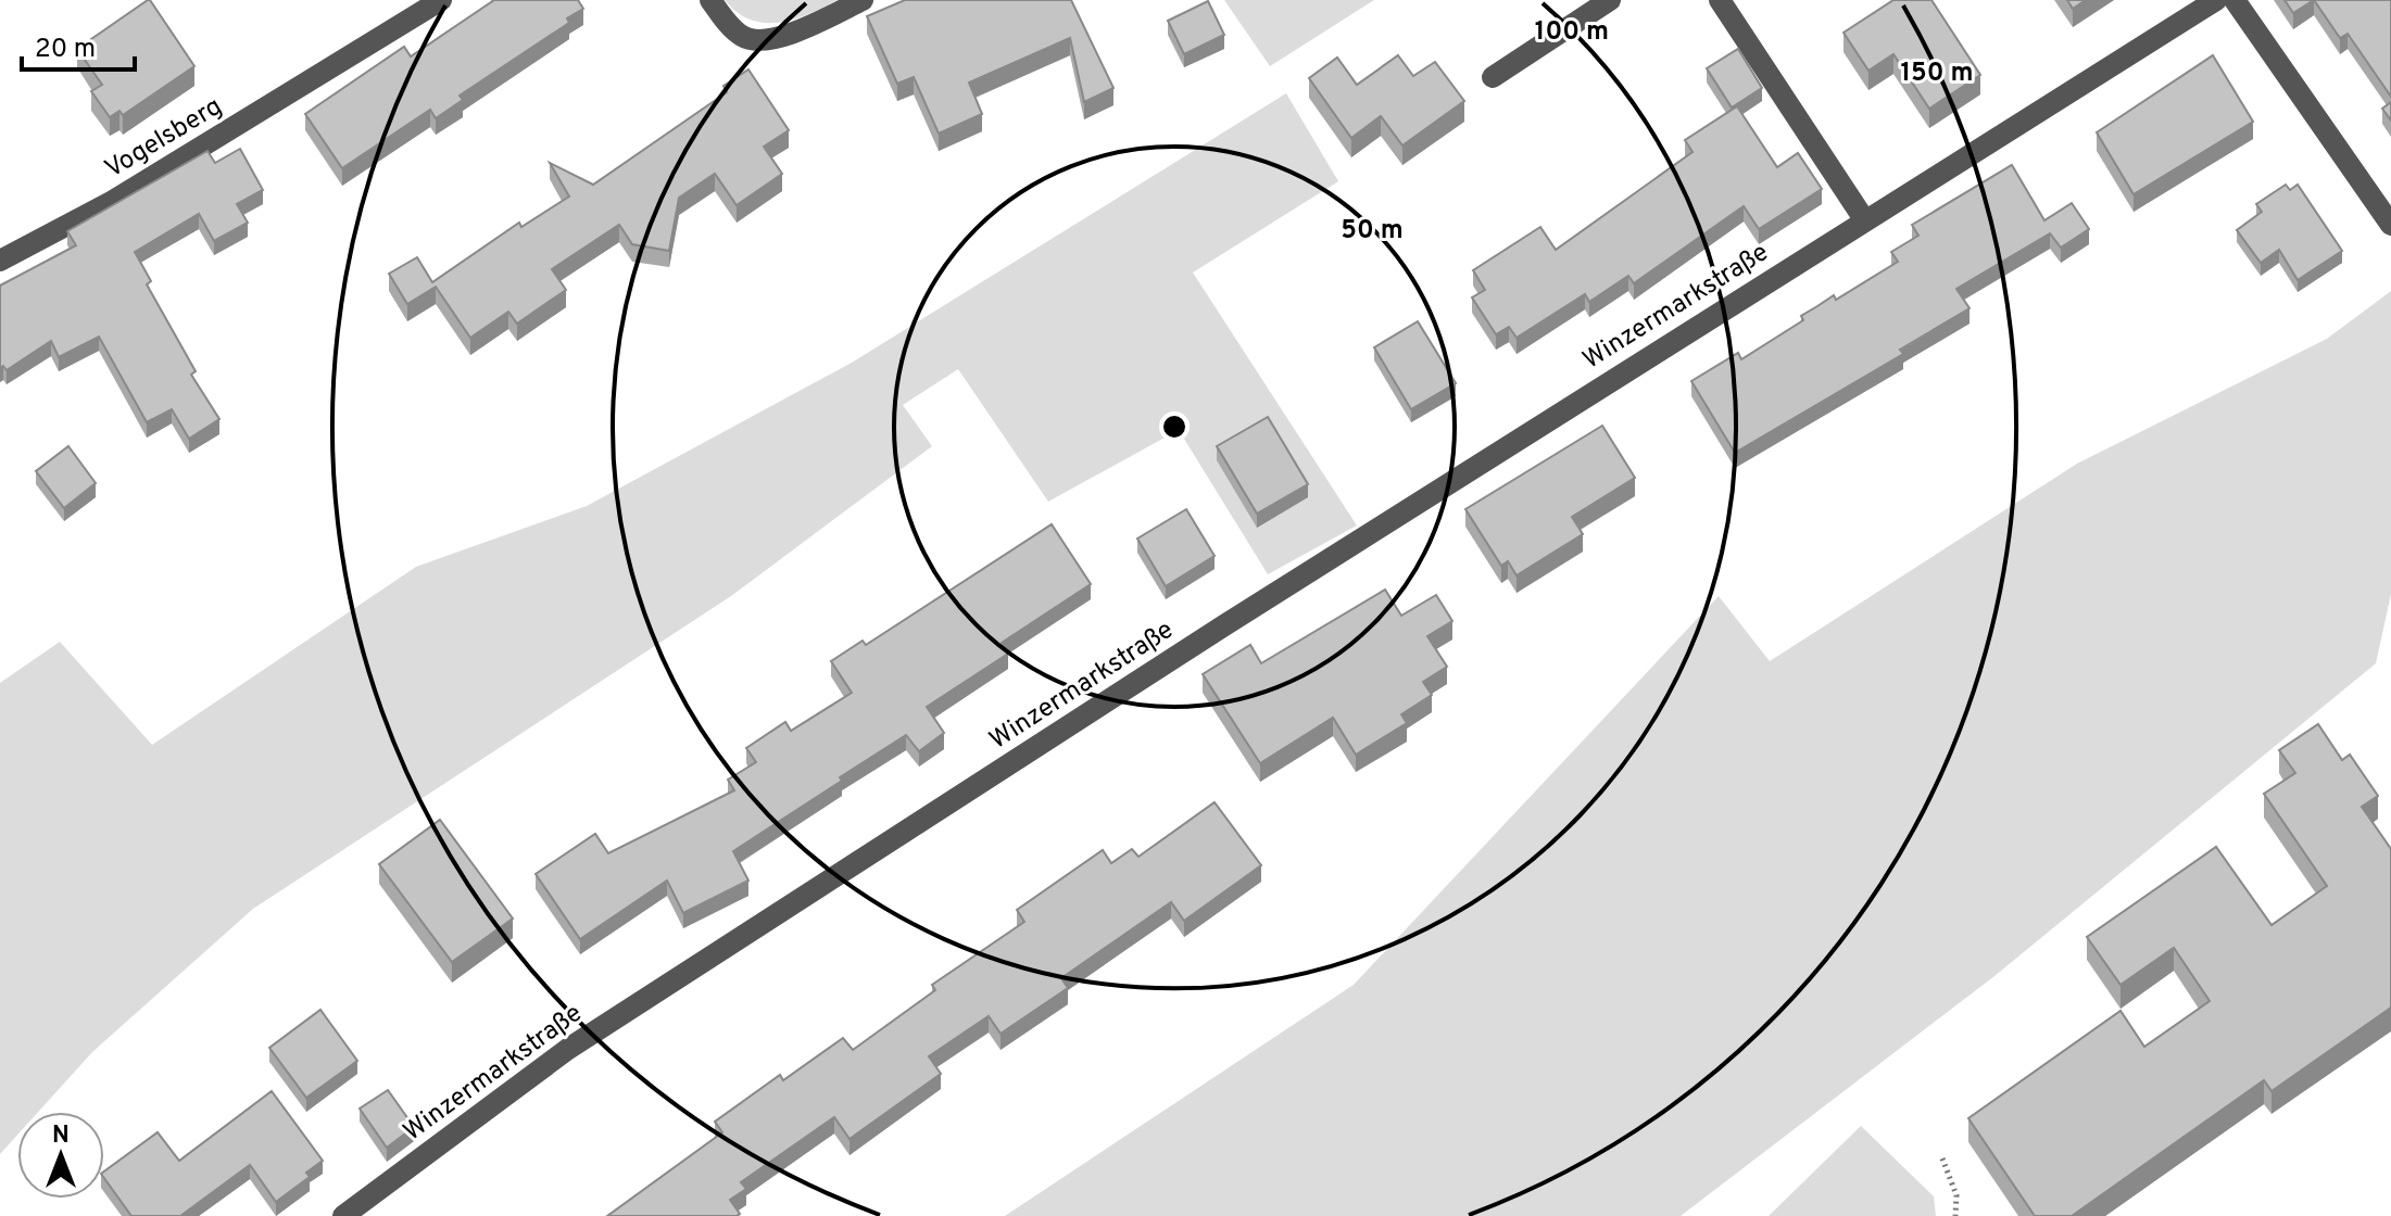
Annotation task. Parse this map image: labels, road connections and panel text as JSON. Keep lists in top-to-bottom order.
{
  "streets": {
    "street": ["Vogelsberg", "Winzermarkstraße"]
  },
  "scale_bar": "20 m",
  "north": "top",
  "rings": ["100 m", "150 m", "50 m"]
}
